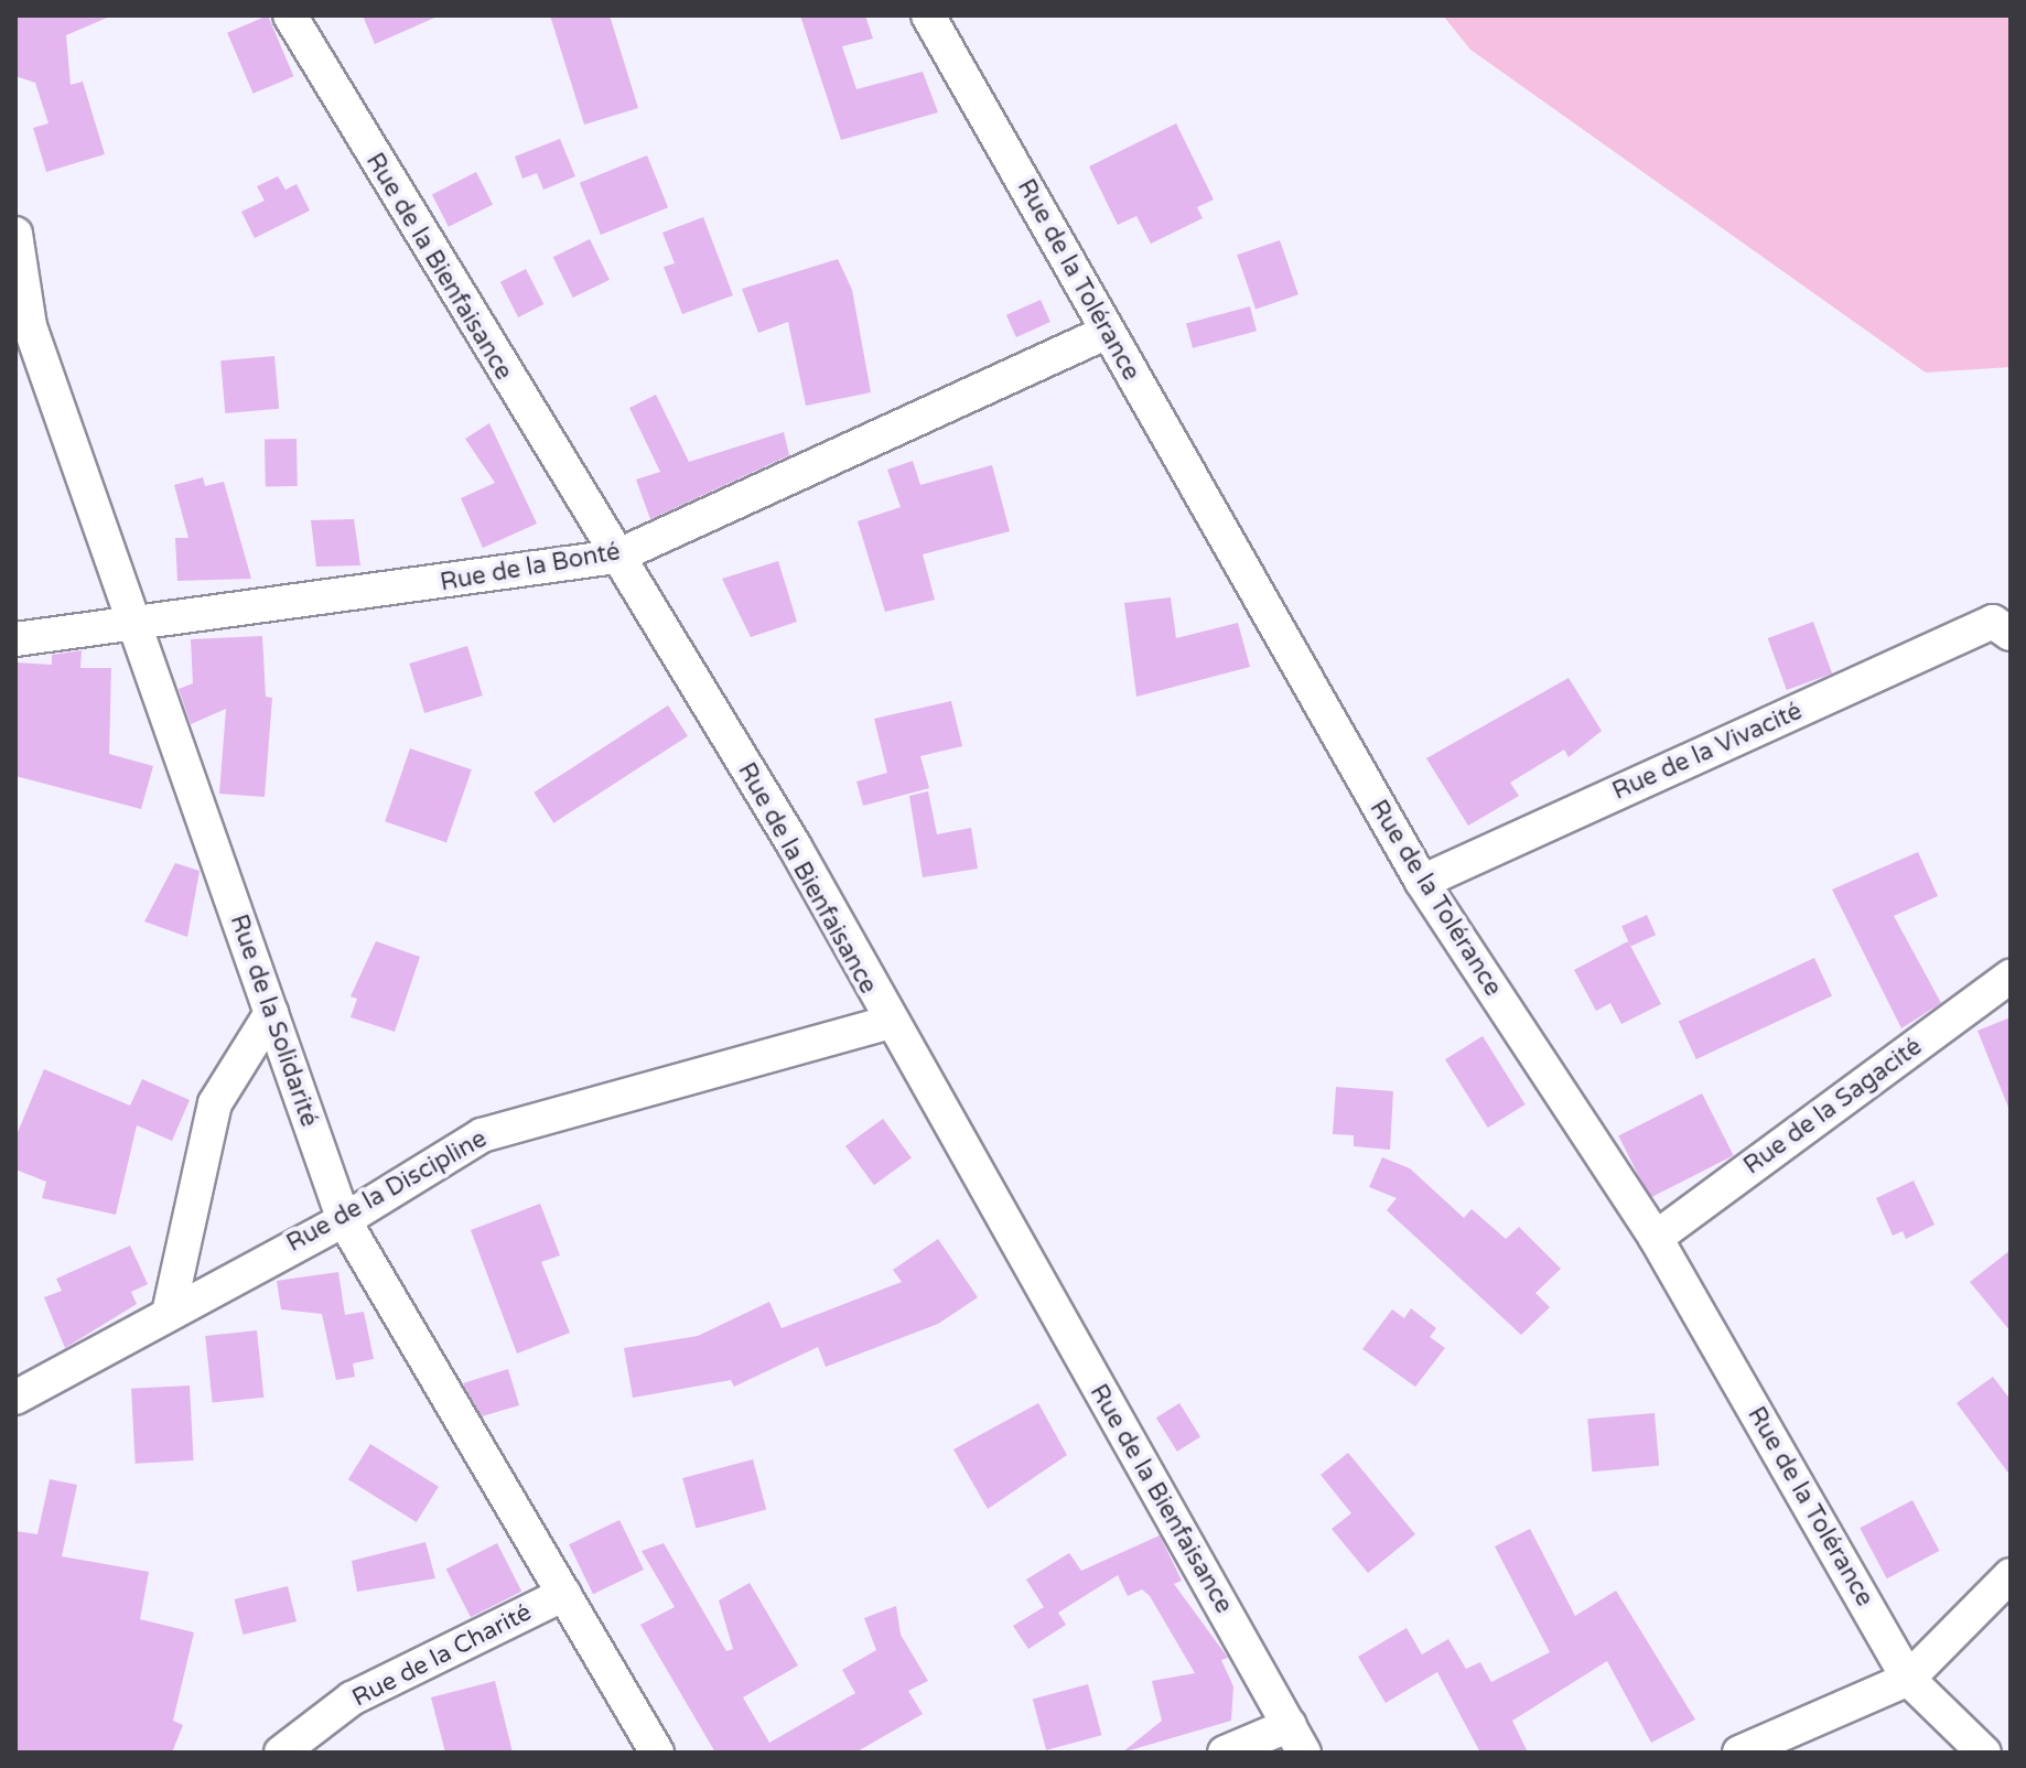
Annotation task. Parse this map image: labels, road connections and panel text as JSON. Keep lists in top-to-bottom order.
{
  "streets": {
    "street": [
      "Rue de la Bienfaisance",
      "Rue de la Tolérance",
      "Rue de la Bonté",
      "Rue de la Vivacité",
      "Rue de la Solidarité",
      "Rue de la Sagacité",
      "Rue de la Discipline",
      "Rue de la Charité"
    ]
  },
  "crossings": [
    ["Rue de la Bienfaisance", "Rue de la Bonté"],
    ["Rue de la Bienfaisance", "Rue de la Discipline"],
    ["Rue de la Tolérance", "Rue de la Bonté"],
    ["Rue de la Tolérance", "Rue de la Vivacité"],
    ["Rue de la Tolérance", "Rue de la Sagacité"],
    ["Rue de la Bonté", "Rue de la Solidarité"],
    ["Rue de la Solidarité", "Rue de la Discipline"],
    ["Rue de la Solidarité", "Rue de la Charité"]
  ]
}
